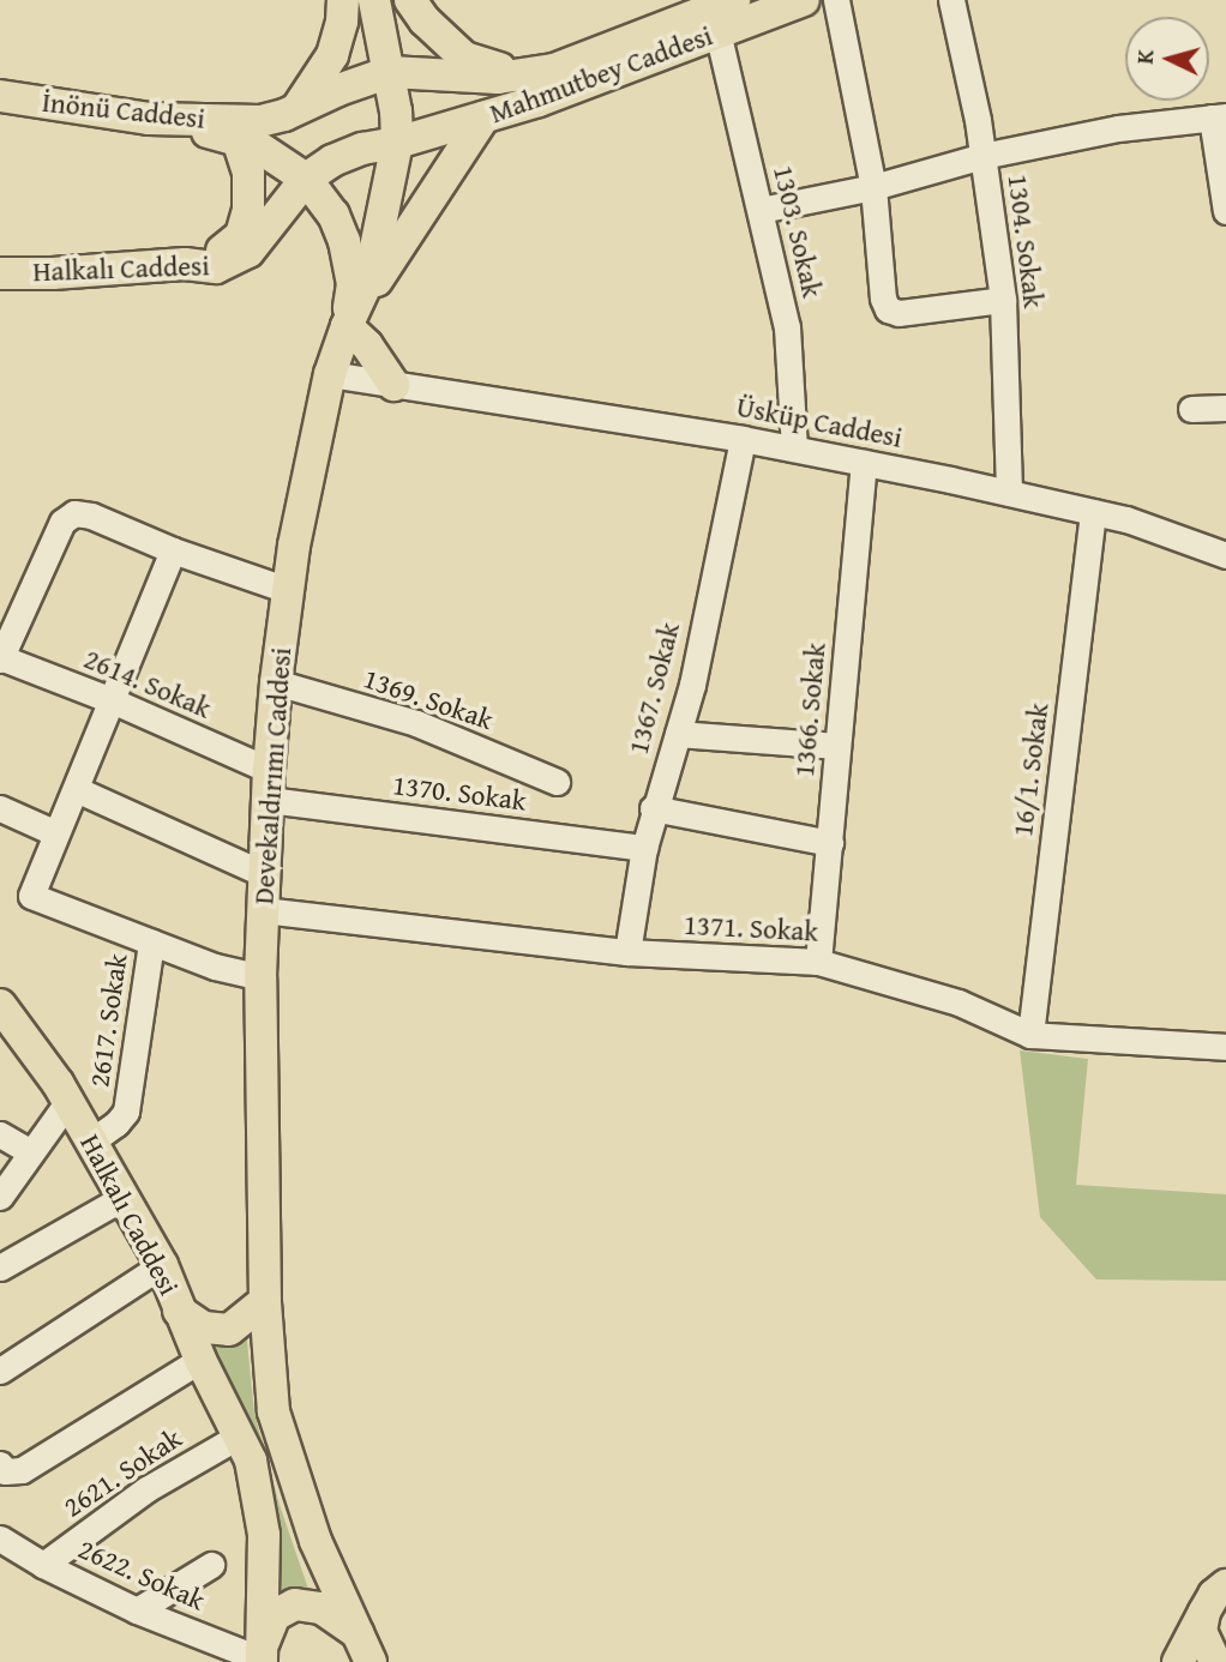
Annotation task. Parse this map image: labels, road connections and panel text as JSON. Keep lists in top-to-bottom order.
{
  "streets": {
    "main road": [
      "Mahmutbey Caddesi",
      "İnönü Caddesi",
      "Halkalı Caddesi",
      "Devekaldırımı Caddesi"
    ],
    "street": [
      "1303. Sokak",
      "1304. Sokak",
      "Üsküp Caddesi",
      "2614. Sokak",
      "1367. Sokak",
      "1369. Sokak",
      "1366. Sokak",
      "16/1. Sokak",
      "1370. Sokak",
      "1371. Sokak",
      "2617. Sokak",
      "2621. Sokak",
      "2622. Sokak"
    ]
  },
  "crossings": [
    ["Mahmutbey Caddesi", "İnönü Caddesi"],
    ["Mahmutbey Caddesi", "1303. Sokak"],
    ["Mahmutbey Caddesi", "Halkalı Caddesi"],
    ["Mahmutbey Caddesi", "Devekaldırımı Caddesi"],
    ["İnönü Caddesi", "Devekaldırımı Caddesi"],
    ["1303. Sokak", "Üsküp Caddesi"],
    ["1304. Sokak", "Üsküp Caddesi"],
    ["Halkalı Caddesi", "Devekaldırımı Caddesi"],
    ["Halkalı Caddesi", "2617. Sokak"],
    ["Halkalı Caddesi", "2621. Sokak"],
    ["Üsküp Caddesi", "1367. Sokak"],
    ["Üsküp Caddesi", "1366. Sokak"],
    ["Üsküp Caddesi", "16/1. Sokak"],
    ["Üsküp Caddesi", "Devekaldırımı Caddesi"],
    ["2614. Sokak", "Devekaldırımı Caddesi"],
    ["2614. Sokak", "1370. Sokak"],
    ["1367. Sokak", "1370. Sokak"],
    ["1367. Sokak", "1371. Sokak"],
    ["1369. Sokak", "Devekaldırımı Caddesi"],
    ["1366. Sokak", "1371. Sokak"],
    ["16/1. Sokak", "1371. Sokak"],
    ["Devekaldırımı Caddesi", "1370. Sokak"],
    ["Devekaldırımı Caddesi", "1371. Sokak"],
    ["2621. Sokak", "2622. Sokak"]
  ],
  "north": "left"
}
